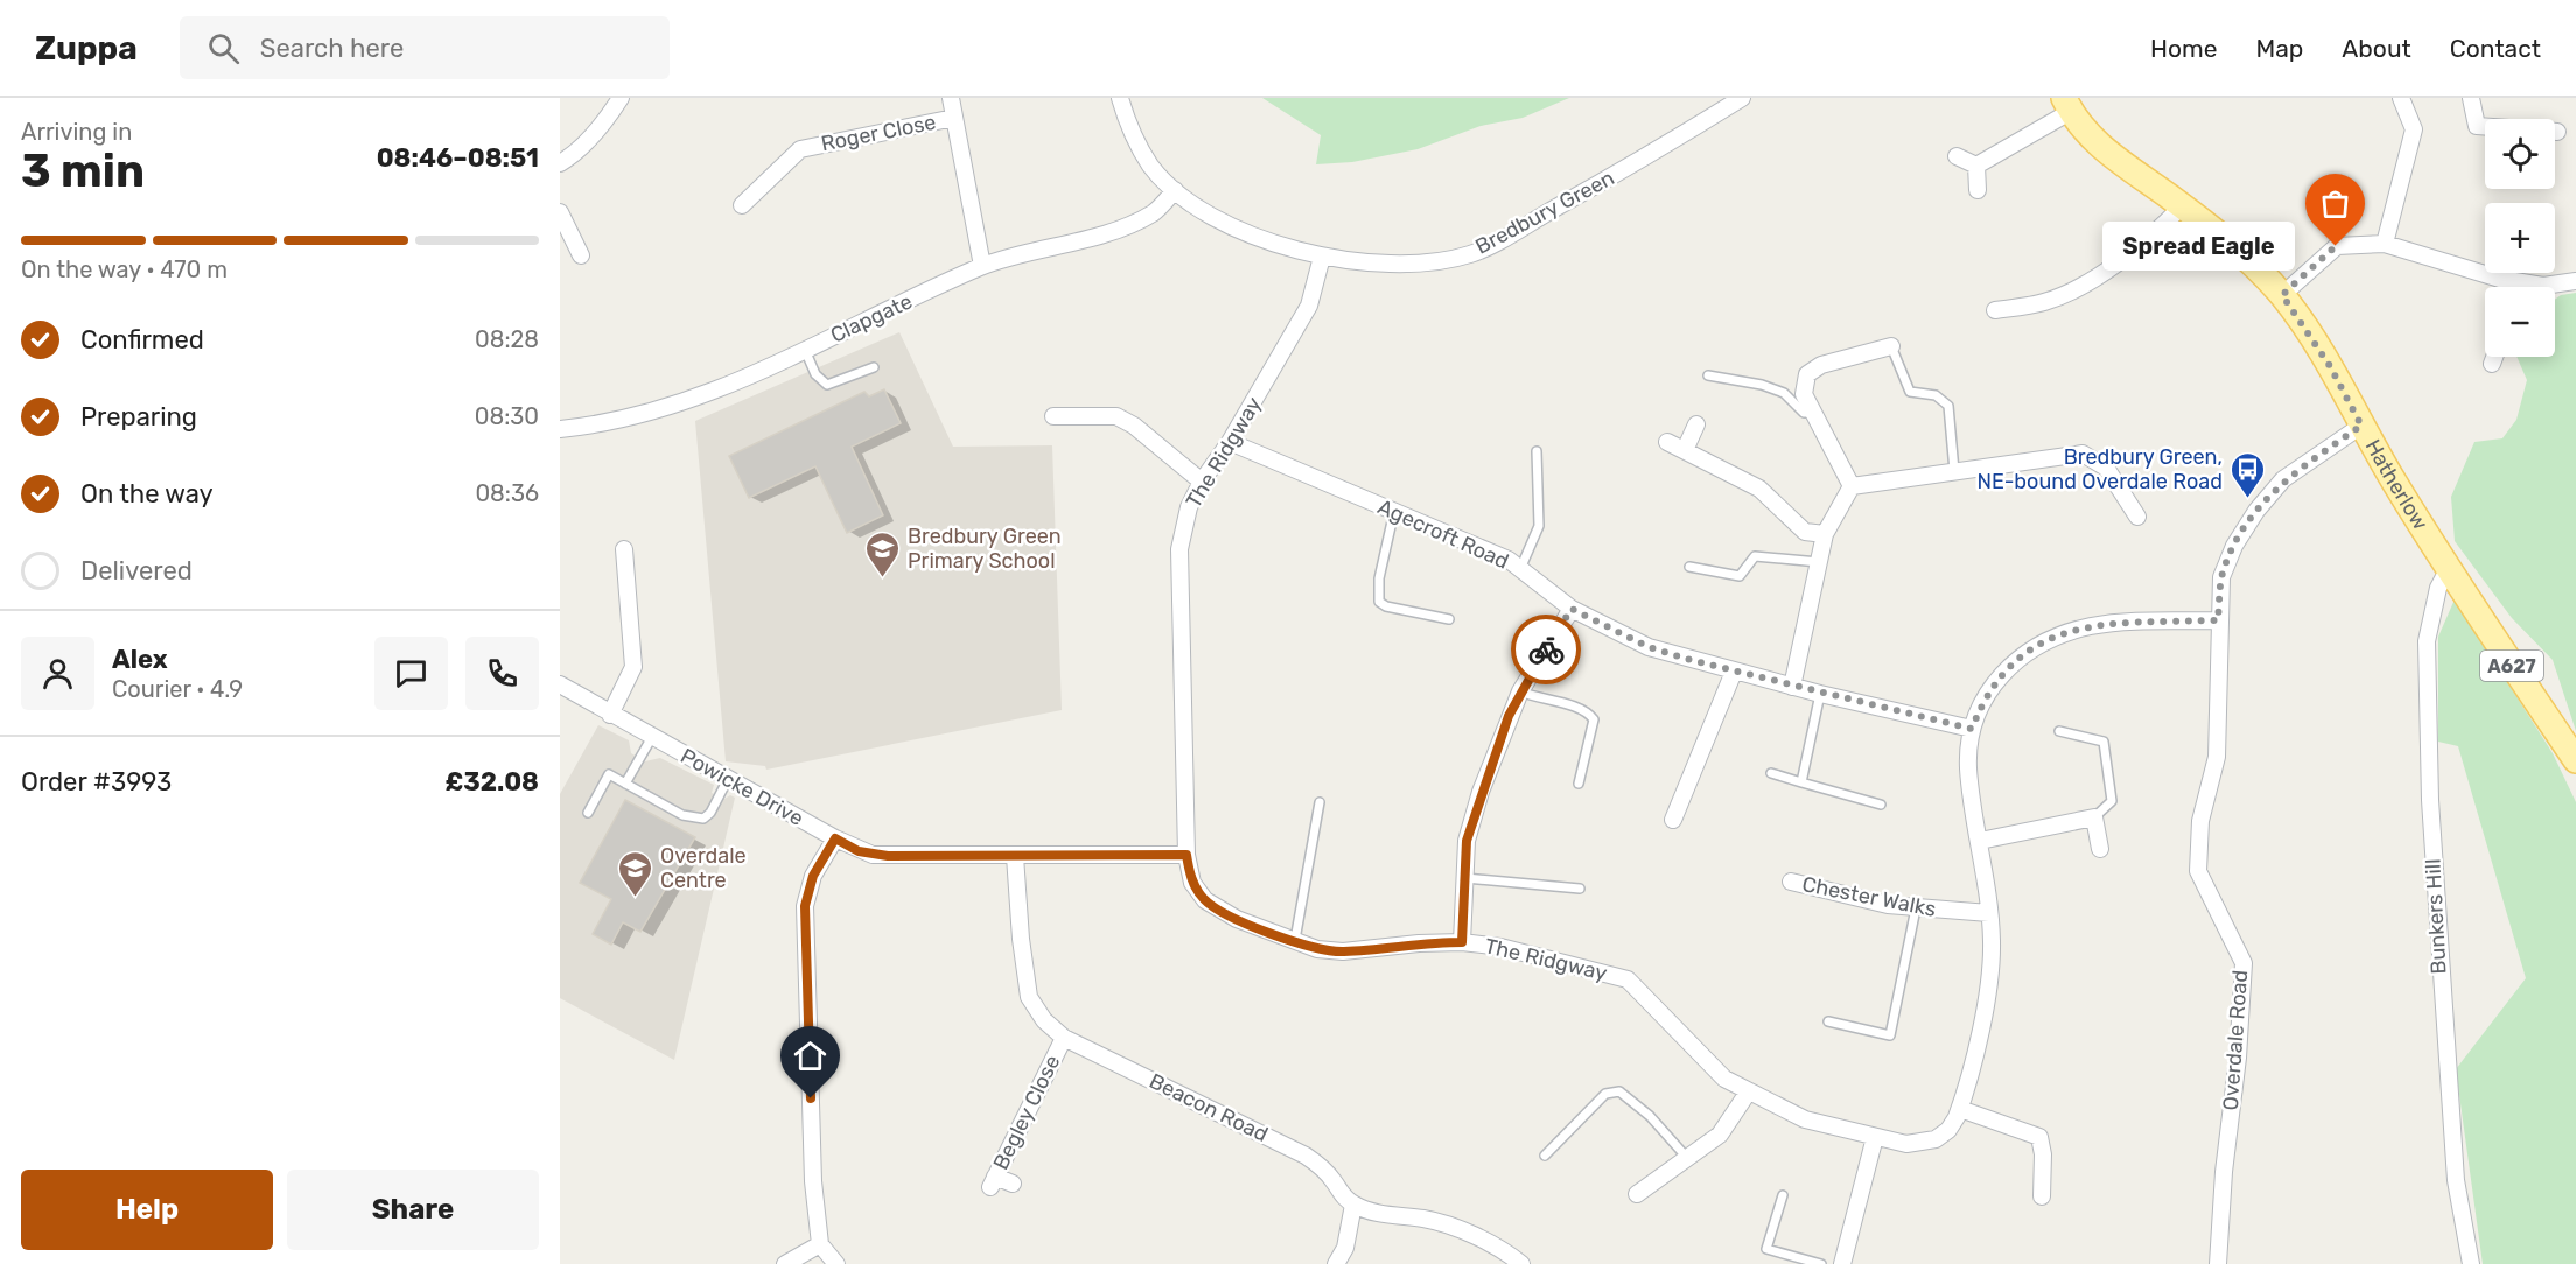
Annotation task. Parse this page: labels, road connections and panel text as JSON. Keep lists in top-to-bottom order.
{
  "streets": {
    "main road": ["Hatherlow", "A627"],
    "street": [
      "Roger Close",
      "Bredbury Green",
      "Clapgate",
      "The Ridgway",
      "Agecroft Road",
      "Powicke Drive",
      "Chester Walks",
      "Bunkers Hill",
      "Overdale Road",
      "Beacon Road",
      "Begley Close"
    ]
  },
  "crossings": [
    ["Bredbury Green", "Clapgate"],
    ["Bredbury Green", "The Ridgway"],
    ["The Ridgway", "Agecroft Road"],
    ["The Ridgway", "Powicke Drive"],
    ["The Ridgway", "Chester Walks"],
    ["The Ridgway", "Overdale Road"],
    ["Hatherlow", "A627"],
    ["Hatherlow", "Bunkers Hill"],
    ["Hatherlow", "Overdale Road"],
    ["A627", "Bunkers Hill"],
    ["Powicke Drive", "Beacon Road"],
    ["Beacon Road", "Begley Close"]
  ],
  "places": {
    "other": ["Spread Eagle"],
    "bus stop": ["Bredbury Green, NE-bound Overdale Road"],
    "school or university": ["Bredbury Green Primary School", "Overdale Centre"]
  },
  "page": {
    "header": "Zuppa",
    "search": "Search here",
    "nav": [
      "Home",
      "Map",
      "About",
      "Contact"
    ],
    "heading": ["3 min", "Arriving in", "08:46–08:51"],
    "panel": [
      "Alex",
      "Courier · 4.9",
      "Order #3993",
      "£32.08"
    ],
    "map_buttons": ["+", "−"],
    "bar": "On the way · 470 m",
    "bubble": "Spread Eagle",
    "list": [
      ["Confirmed", "08:28"],
      ["Preparing", "08:30"],
      ["On the way", "08:36"],
      "Delivered"
    ],
    "buttons": ["Help", "Share"]
  }
}
